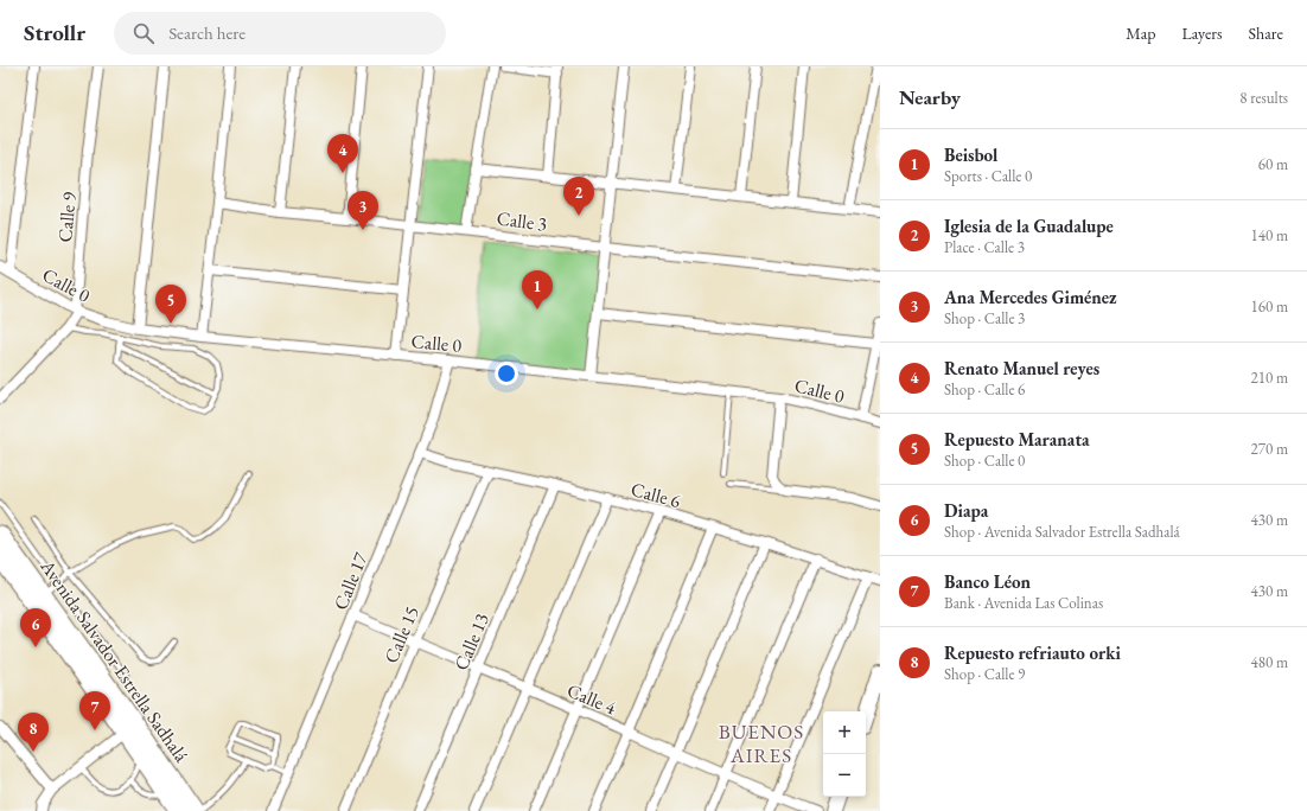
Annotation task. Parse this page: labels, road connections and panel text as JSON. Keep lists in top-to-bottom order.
{
  "streets": {
    "highway": ["Avenida Salvador Estrella Sadhalá"],
    "street": [
      "Calle 9",
      "Calle 3",
      "Calle 0",
      "Calle 6",
      "Calle 17",
      "Calle 15",
      "Calle 13",
      "Calle 4"
    ]
  },
  "crossings": [
    ["Calle 9", "Calle 0"],
    ["Calle 0", "Calle 17"],
    ["Calle 6", "Calle 17"],
    ["Calle 6", "Calle 15"],
    ["Calle 6", "Calle 13"],
    ["Calle 17", "Calle 4"],
    ["Calle 15", "Calle 4"],
    ["Calle 13", "Calle 4"]
  ],
  "districts": ["BUENOS AIRES"],
  "page": {
    "header": "Strollr",
    "search": "Search here",
    "nav": ["Map", "Layers", "Share"],
    "heading": ["Nearby", "8 results"],
    "list": [
      {
        "mark": "1",
        "name": "Beisbol",
        "note": "Sports · Calle 0",
        "value": "60 m"
      },
      {
        "mark": "2",
        "name": "Iglesia de la Guadalupe",
        "note": "Place · Calle 3",
        "value": "140 m"
      },
      {
        "mark": "3",
        "name": "Ana Mercedes Giménez",
        "note": "Shop · Calle 3",
        "value": "160 m"
      },
      {
        "mark": "4",
        "name": "Renato Manuel reyes",
        "note": "Shop · Calle 6",
        "value": "210 m"
      },
      {
        "mark": "5",
        "name": "Repuesto Maranata",
        "note": "Shop · Calle 0",
        "value": "270 m"
      },
      {
        "mark": "6",
        "name": "Diapa",
        "note": "Shop · Avenida Salvador Estrella Sadhalá",
        "value": "430 m"
      },
      {
        "mark": "7",
        "name": "Banco Léon",
        "note": "Bank · Avenida Las Colinas",
        "value": "430 m"
      },
      {
        "mark": "8",
        "name": "Repuesto refriauto orki",
        "note": "Shop · Calle 9",
        "value": "480 m"
      }
    ],
    "pins": [
      "4",
      "2",
      "3",
      "1",
      "5",
      "6",
      "7",
      "8"
    ],
    "map_buttons": ["+", "−"]
  }
}
